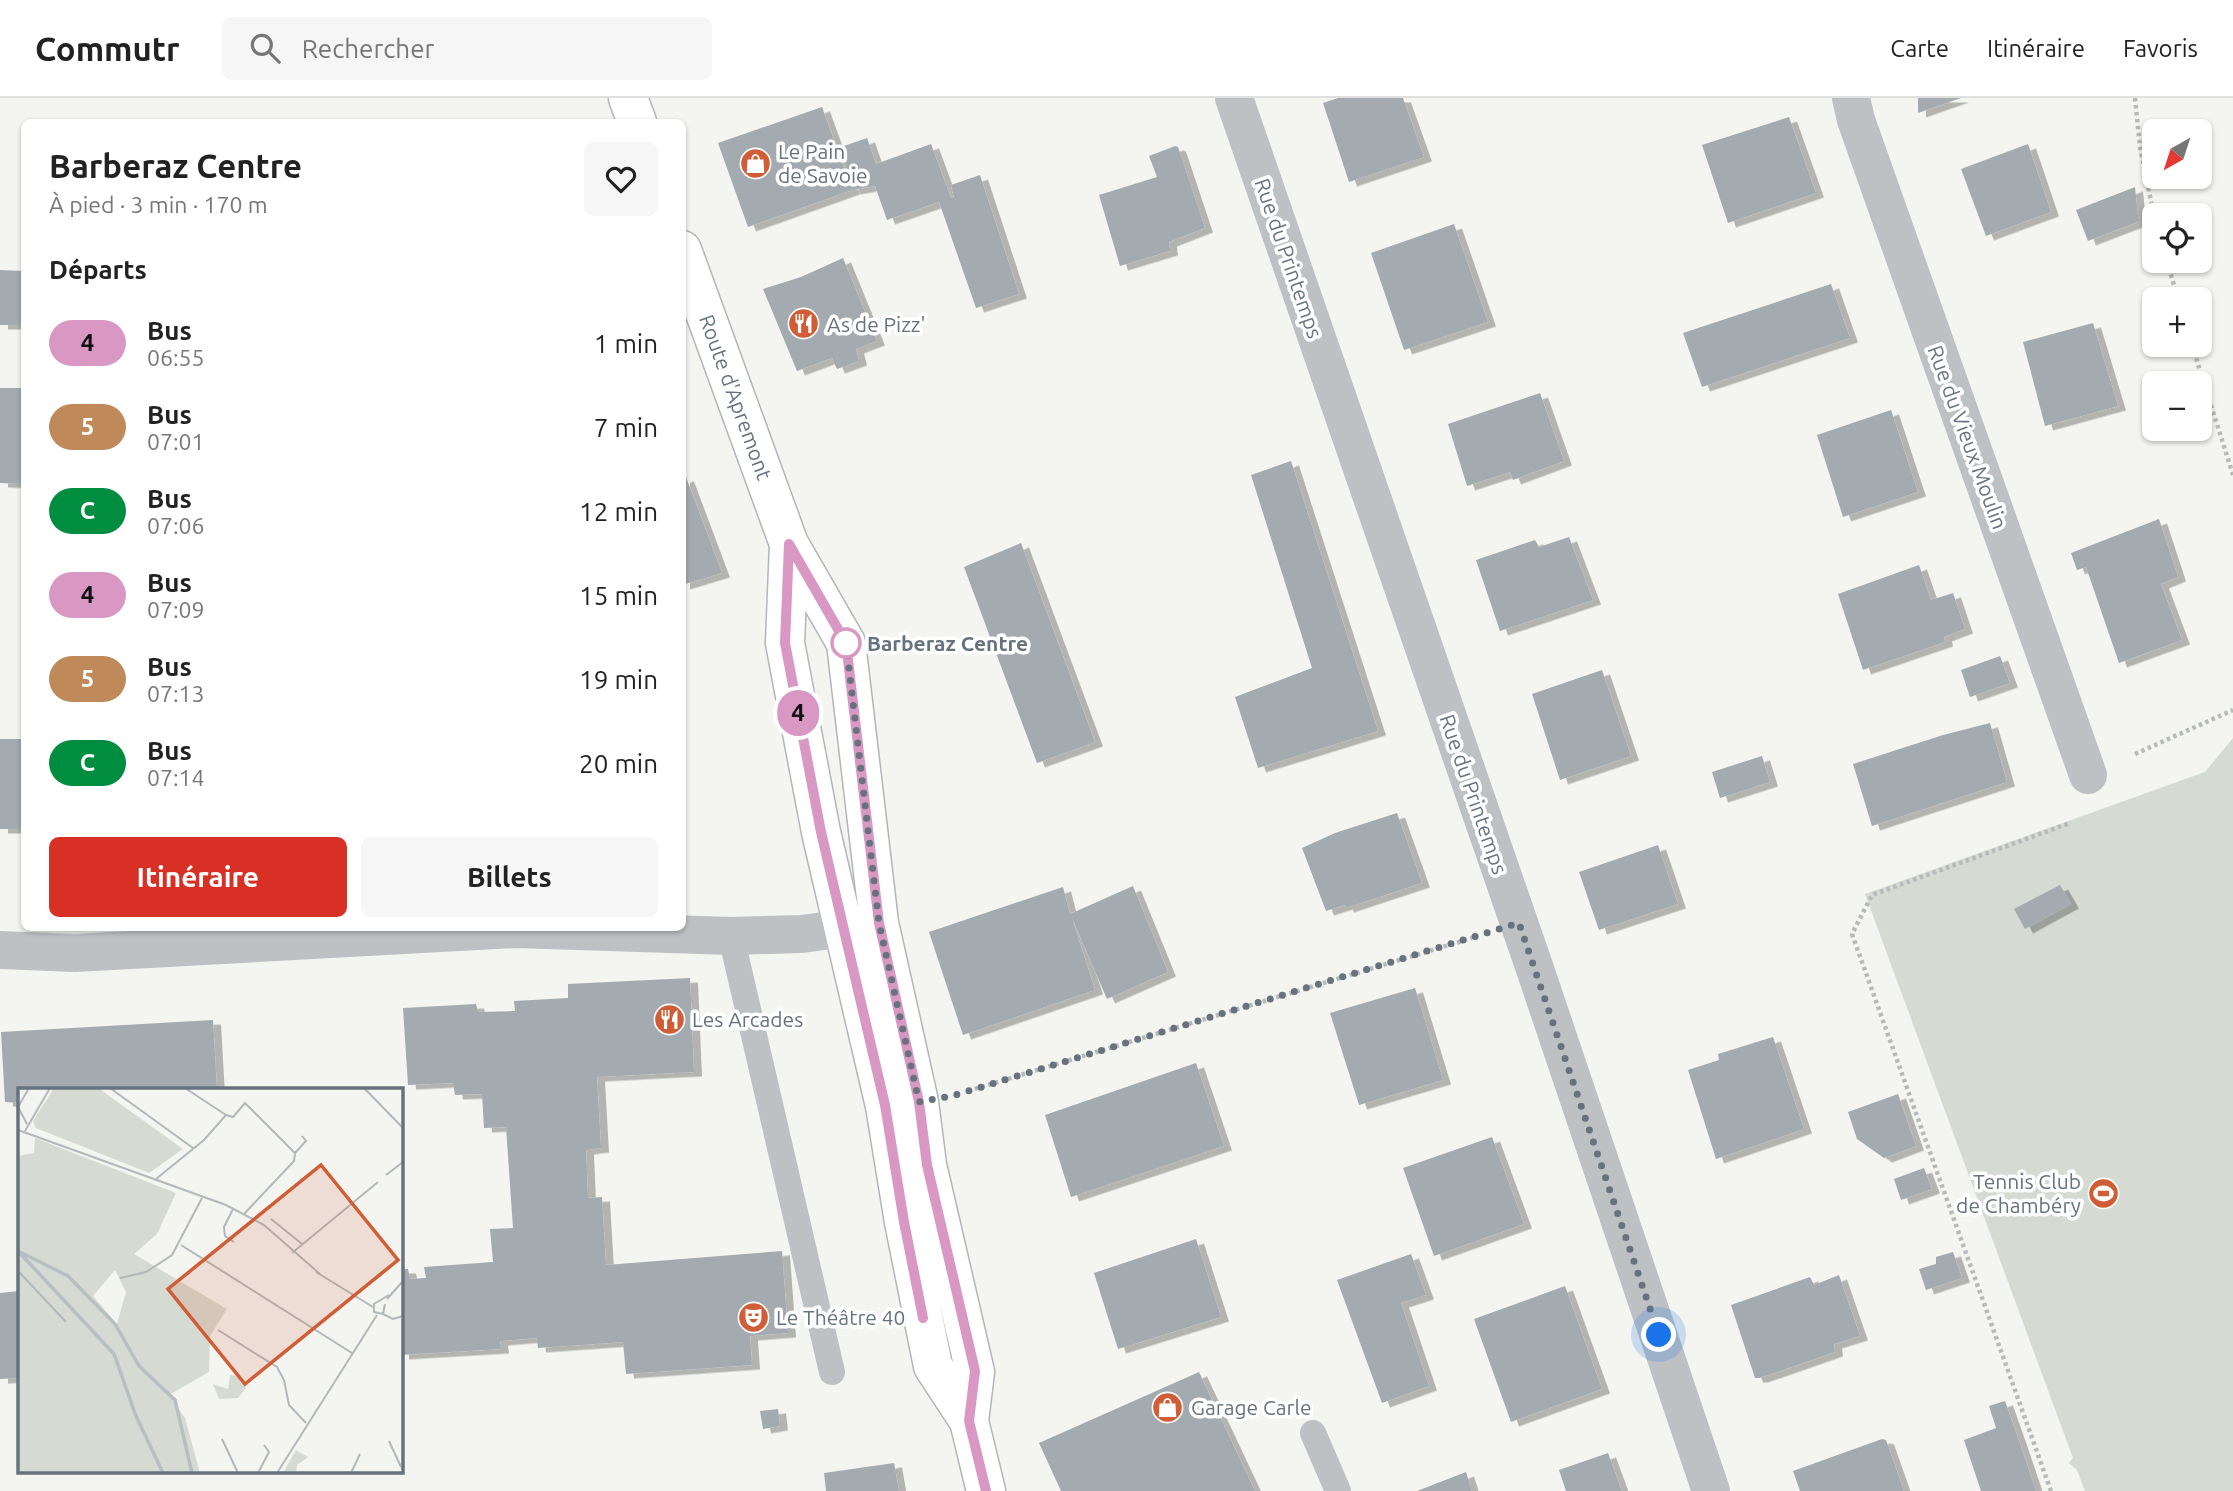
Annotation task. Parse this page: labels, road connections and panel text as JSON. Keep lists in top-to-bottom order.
{
  "streets": {
    "main road": ["Route d'Apremont"],
    "street": ["Rue du Printemps", "Rue du Vieux Moulin"]
  },
  "places": {
    "shop": ["Le Pain de Savoie", "Garage Carle"],
    "restaurant": ["As de Pizz'", "Les Arcades"],
    "other": ["Barberaz Centre"],
    "sports": ["Tennis Club de Chambéry"],
    "theatre": ["Le Théâtre 40"]
  },
  "lines": ["bus line 4"],
  "north": "bottom left",
  "page": {
    "header": "Commutr",
    "search": "Rechercher",
    "nav": ["Carte", "Itinéraire", "Favoris"],
    "on_map": "4",
    "map_buttons": ["+", "−"],
    "heading": [
      ["Barberaz Centre", "À pied · 3 min · 170 m"],
      "Départs"
    ],
    "list": [
      {
        "mark": "4",
        "name": "Bus",
        "note": "06:55",
        "value": "1 min"
      },
      {
        "mark": "5",
        "name": "Bus",
        "note": "07:01",
        "value": "7 min"
      },
      {
        "mark": "C",
        "name": "Bus",
        "note": "07:06",
        "value": "12 min"
      },
      {
        "mark": "4",
        "name": "Bus",
        "note": "07:09",
        "value": "15 min"
      },
      {
        "mark": "5",
        "name": "Bus",
        "note": "07:13",
        "value": "19 min"
      },
      {
        "mark": "C",
        "name": "Bus",
        "note": "07:14",
        "value": "20 min"
      }
    ],
    "buttons": ["Itinéraire", "Billets"]
  }
}
